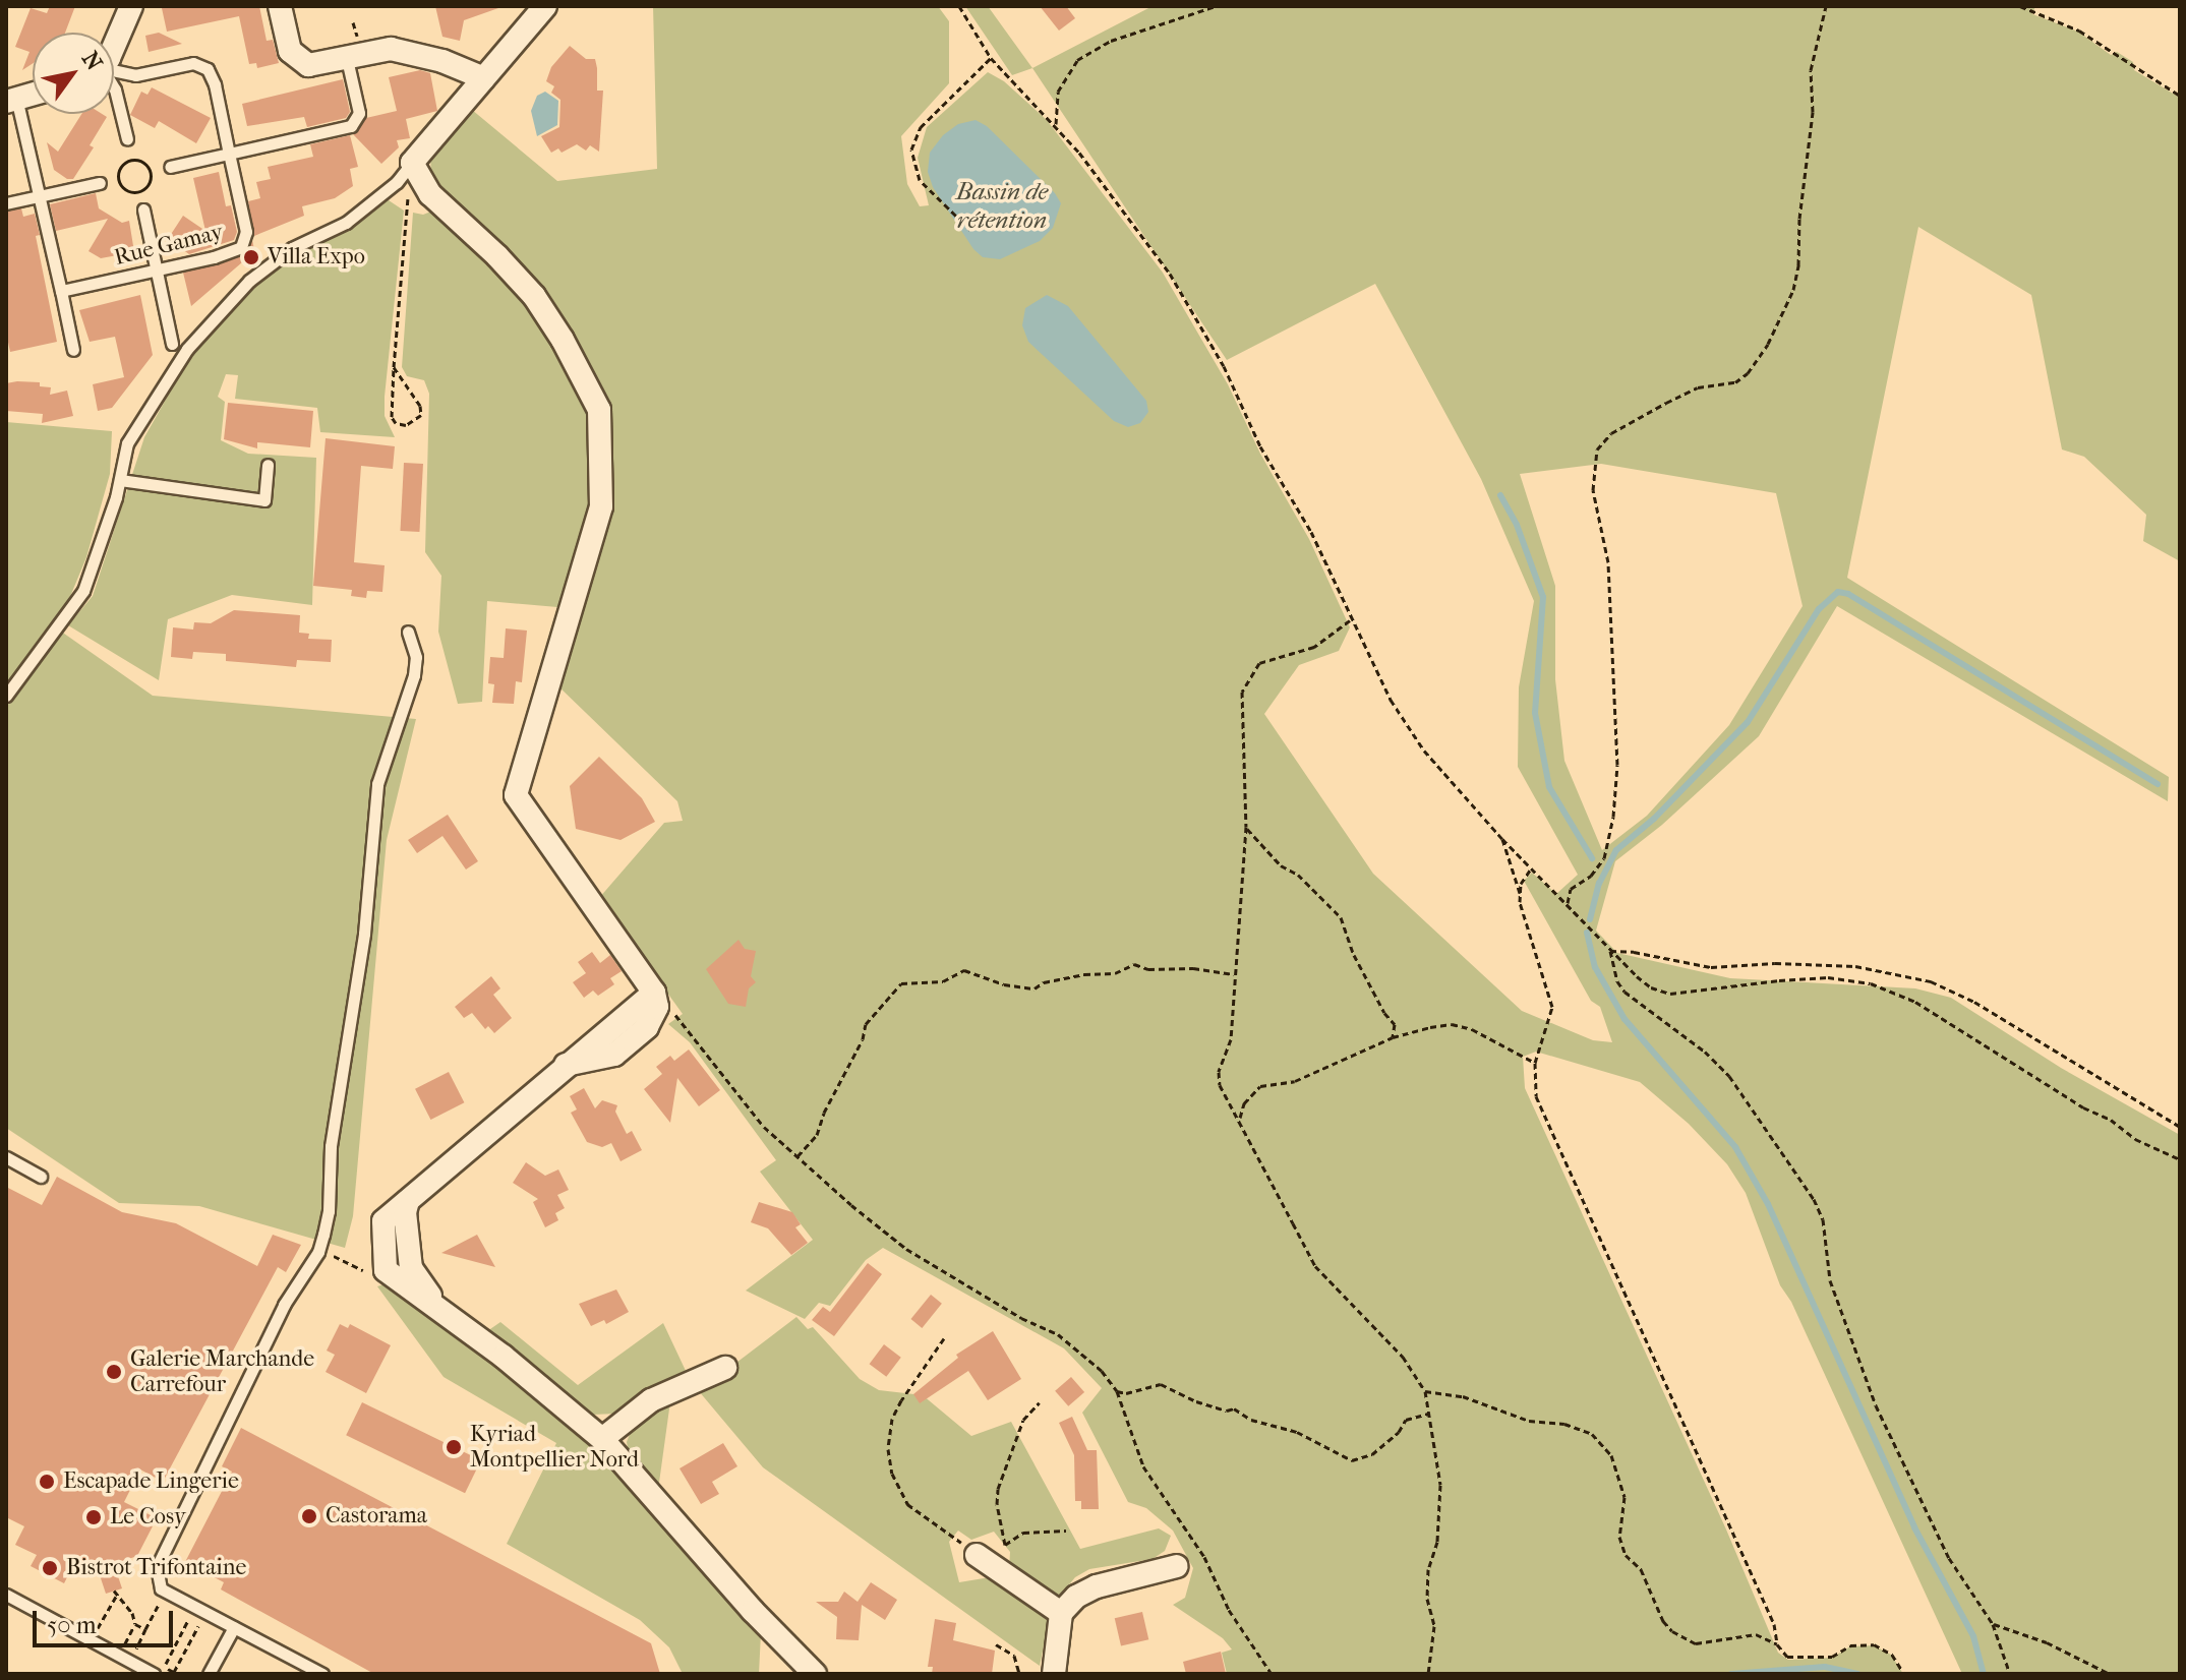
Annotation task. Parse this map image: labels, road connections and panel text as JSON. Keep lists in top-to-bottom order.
{
  "streets": {
    "lane": ["Rue Gamay"]
  },
  "water": ["Bassin de rétention"],
  "places": [
    "Villa Expo",
    "Galerie Marchande Carrefour",
    "Kyriad Montpellier Nord",
    "Escapade Lingerie",
    "Castorama",
    "Le Cosy",
    "Bistrot Trifontaine"
  ],
  "scale_bar": "50 m",
  "north": "top right"
}
